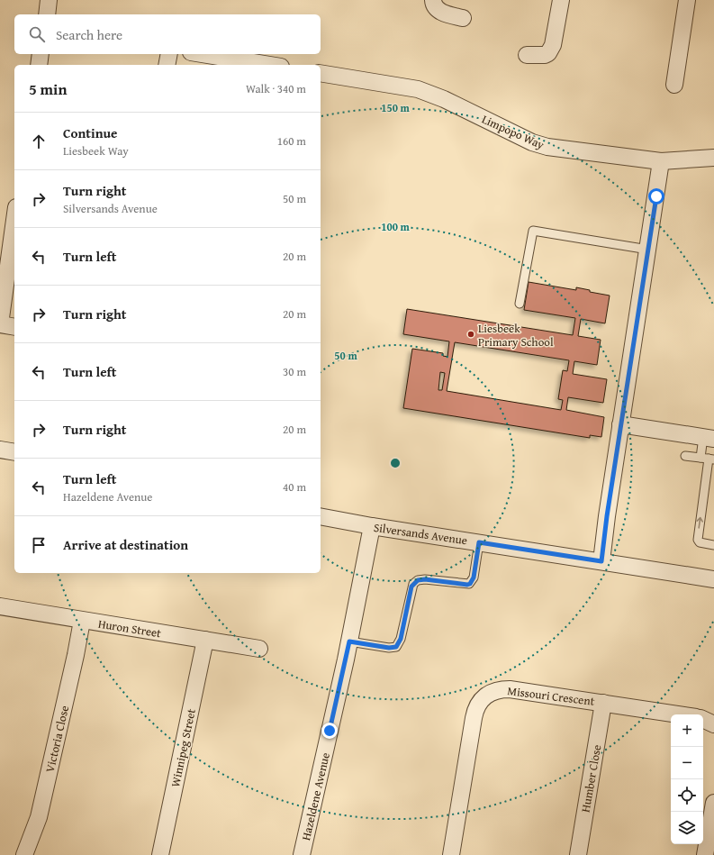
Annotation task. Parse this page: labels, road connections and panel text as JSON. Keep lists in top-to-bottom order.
{
  "streets": {
    "street": [
      "Limpopo Way",
      "Silversands Avenue",
      "Huron Street",
      "Missouri Crescent",
      "Victoria Close",
      "Winnipeg Street",
      "Humber Close",
      "Hazeldene Avenue"
    ]
  },
  "crossings": [
    ["Silversands Avenue", "Hazeldene Avenue"],
    ["Huron Street", "Victoria Close"],
    ["Huron Street", "Winnipeg Street"],
    ["Missouri Crescent", "Humber Close"]
  ],
  "places": ["Liesbeek Primary School"],
  "page": {
    "search": "Search here",
    "heading": ["5 min", "Walk · 340 m"],
    "list": [
      ["Continue", "Liesbeek Way", "160 m"],
      ["Turn right", "Silversands Avenue", "50 m"],
      ["Turn left", "20 m"],
      ["Turn right", "20 m"],
      ["Turn left", "30 m"],
      ["Turn right", "20 m"],
      ["Turn left", "Hazeldene Avenue", "40 m"],
      "Arrive at destination"
    ],
    "map_buttons": ["+", "−"]
  },
  "rings": ["150 m", "100 m", "50 m"]
}
